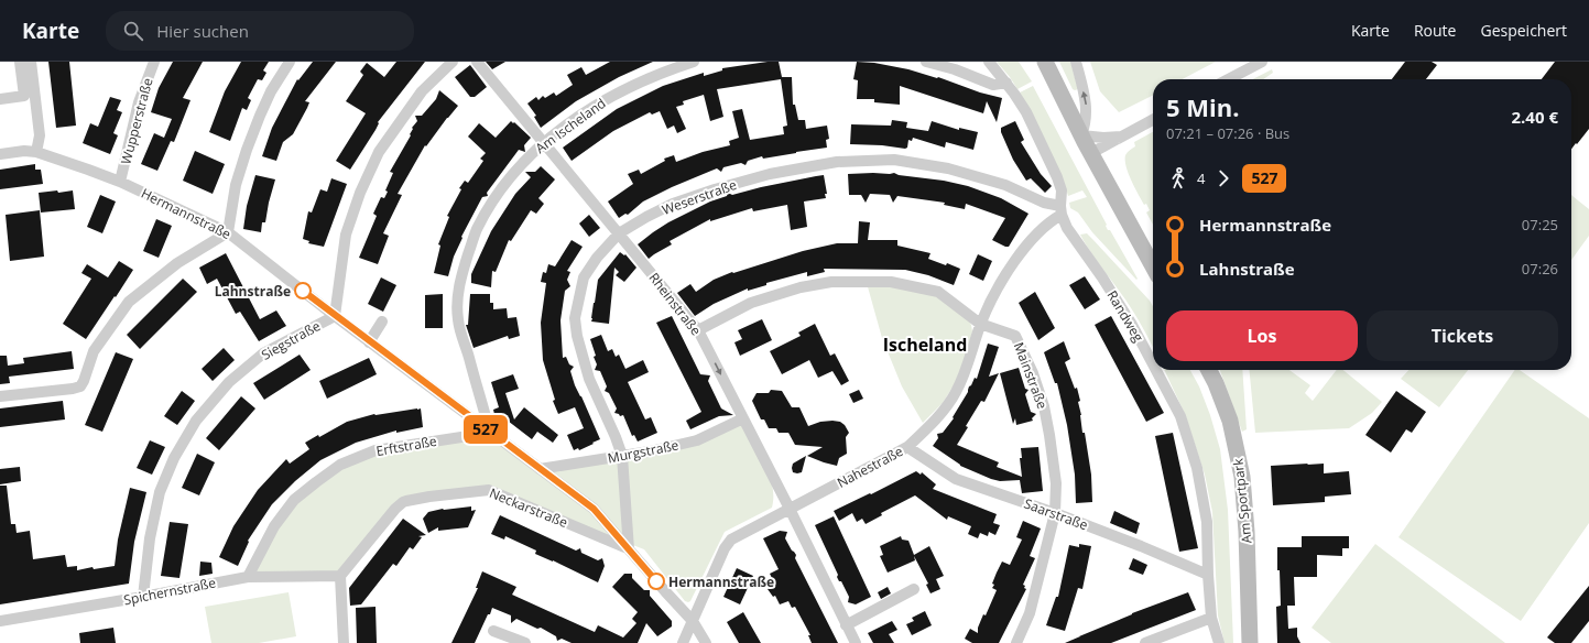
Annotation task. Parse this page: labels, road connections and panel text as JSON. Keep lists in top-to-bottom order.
{
  "streets": {
    "main road": ["Am Sportpark"],
    "street": [
      "Wupperstraße",
      "Am Ischeland",
      "Weserstraße",
      "Hermannstraße",
      "Rheinstraße",
      "Randweg",
      "Siegstraße",
      "Mainstraße",
      "Erftstraße",
      "Murgstraße",
      "Nahestraße",
      "Neckarstraße",
      "Saarstraße",
      "Spichernstraße"
    ]
  },
  "crossings": [
    ["Wupperstraße", "Hermannstraße"],
    ["Am Ischeland", "Hermannstraße"],
    ["Am Ischeland", "Rheinstraße"],
    ["Am Ischeland", "Erftstraße"],
    ["Weserstraße", "Hermannstraße"],
    ["Weserstraße", "Rheinstraße"],
    ["Weserstraße", "Randweg"],
    ["Weserstraße", "Murgstraße"],
    ["Weserstraße", "Nahestraße"],
    ["Weserstraße", "Neckarstraße"],
    ["Hermannstraße", "Siegstraße"],
    ["Hermannstraße", "Erftstraße"],
    ["Hermannstraße", "Murgstraße"],
    ["Hermannstraße", "Nahestraße"],
    ["Hermannstraße", "Neckarstraße"],
    ["Rheinstraße", "Mainstraße"],
    ["Rheinstraße", "Murgstraße"],
    ["Rheinstraße", "Nahestraße"],
    ["Randweg", "Nahestraße"],
    ["Randweg", "Saarstraße"],
    ["Siegstraße", "Spichernstraße"],
    ["Mainstraße", "Nahestraße"],
    ["Mainstraße", "Saarstraße"],
    ["Erftstraße", "Spichernstraße"],
    ["Nahestraße", "Saarstraße"],
    ["Neckarstraße", "Spichernstraße"]
  ],
  "districts": ["Ischeland"],
  "places": ["Lahnstraße", "Hermannstraße"],
  "lines": ["bus line 527"],
  "page": {
    "header": "Karte",
    "search": "Hier suchen",
    "nav": ["Karte", "Route", "Gespeichert"],
    "on_map": "527",
    "heading": ["5 Min.", "07:21 – 07:26 · Bus", "2.40 €"],
    "legs": ["4", "527"],
    "list": [
      {
        "name": "Hermannstraße",
        "value": "07:25"
      },
      {
        "name": "Lahnstraße",
        "value": "07:26"
      }
    ],
    "buttons": ["Los", "Tickets"]
  }
}
